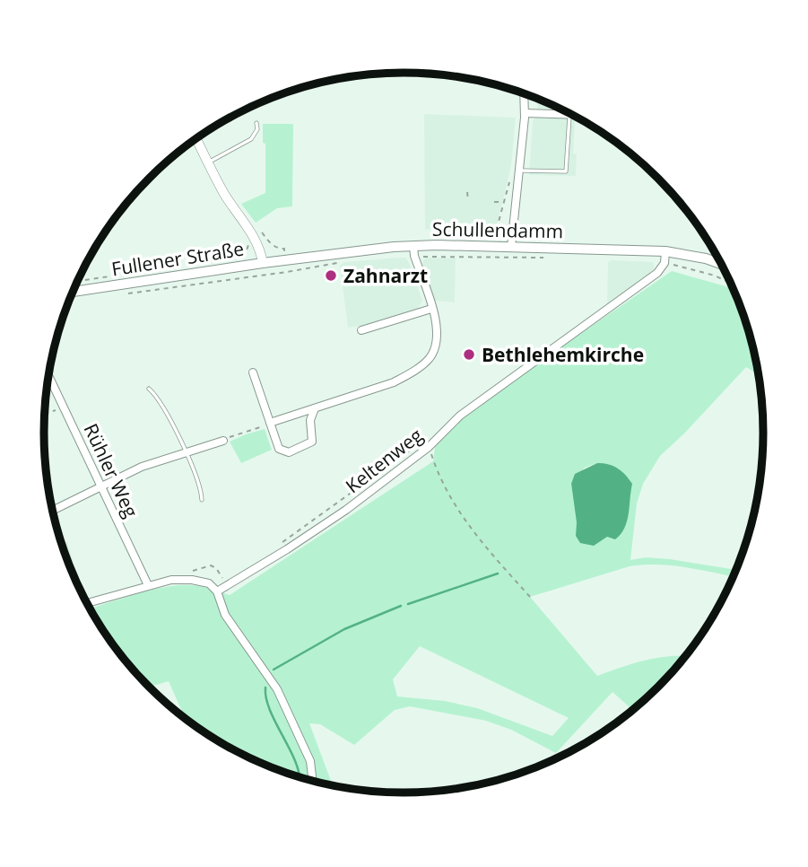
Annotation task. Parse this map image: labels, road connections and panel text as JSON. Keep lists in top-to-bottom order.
{
  "streets": {
    "main road": ["Schullendamm", "Fullener Straße"],
    "street": ["Keltenweg", "Rühler Weg"]
  },
  "crossings": [
    ["Schullendamm", "Fullener Straße"]
  ],
  "places": ["Zahnarzt", "Bethlehemkirche"]
}
